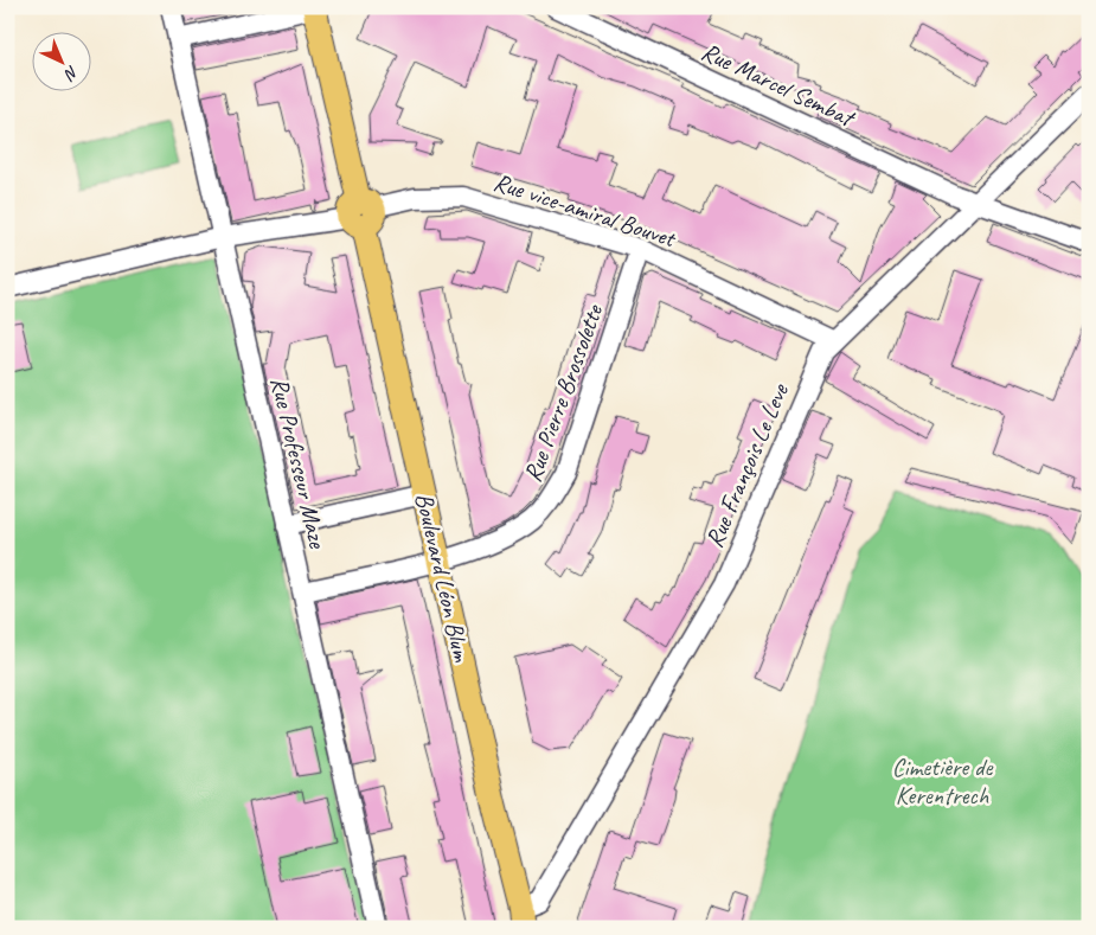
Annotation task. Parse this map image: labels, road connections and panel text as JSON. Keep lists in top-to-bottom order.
{
  "streets": {
    "main road": ["Boulevard Léon Blum"],
    "street": [
      "Rue Marcel Sembat",
      "Rue vice-amiral Bouvet",
      "Rue Pierre Brossolette",
      "Rue Professeur Maze",
      "Rue François Le Leve"
    ]
  },
  "crossings": [
    ["Rue Marcel Sembat", "Rue François Le Leve"],
    ["Rue vice-amiral Bouvet", "Rue Pierre Brossolette"],
    ["Rue vice-amiral Bouvet", "Rue Professeur Maze"],
    ["Rue vice-amiral Bouvet", "Rue François Le Leve"],
    ["Rue vice-amiral Bouvet", "Boulevard Léon Blum"],
    ["Rue Pierre Brossolette", "Rue Professeur Maze"],
    ["Rue Pierre Brossolette", "Boulevard Léon Blum"],
    ["Rue François Le Leve", "Boulevard Léon Blum"]
  ],
  "parks": ["Cimetière de Kerentrech"],
  "north": "bottom right"
}
